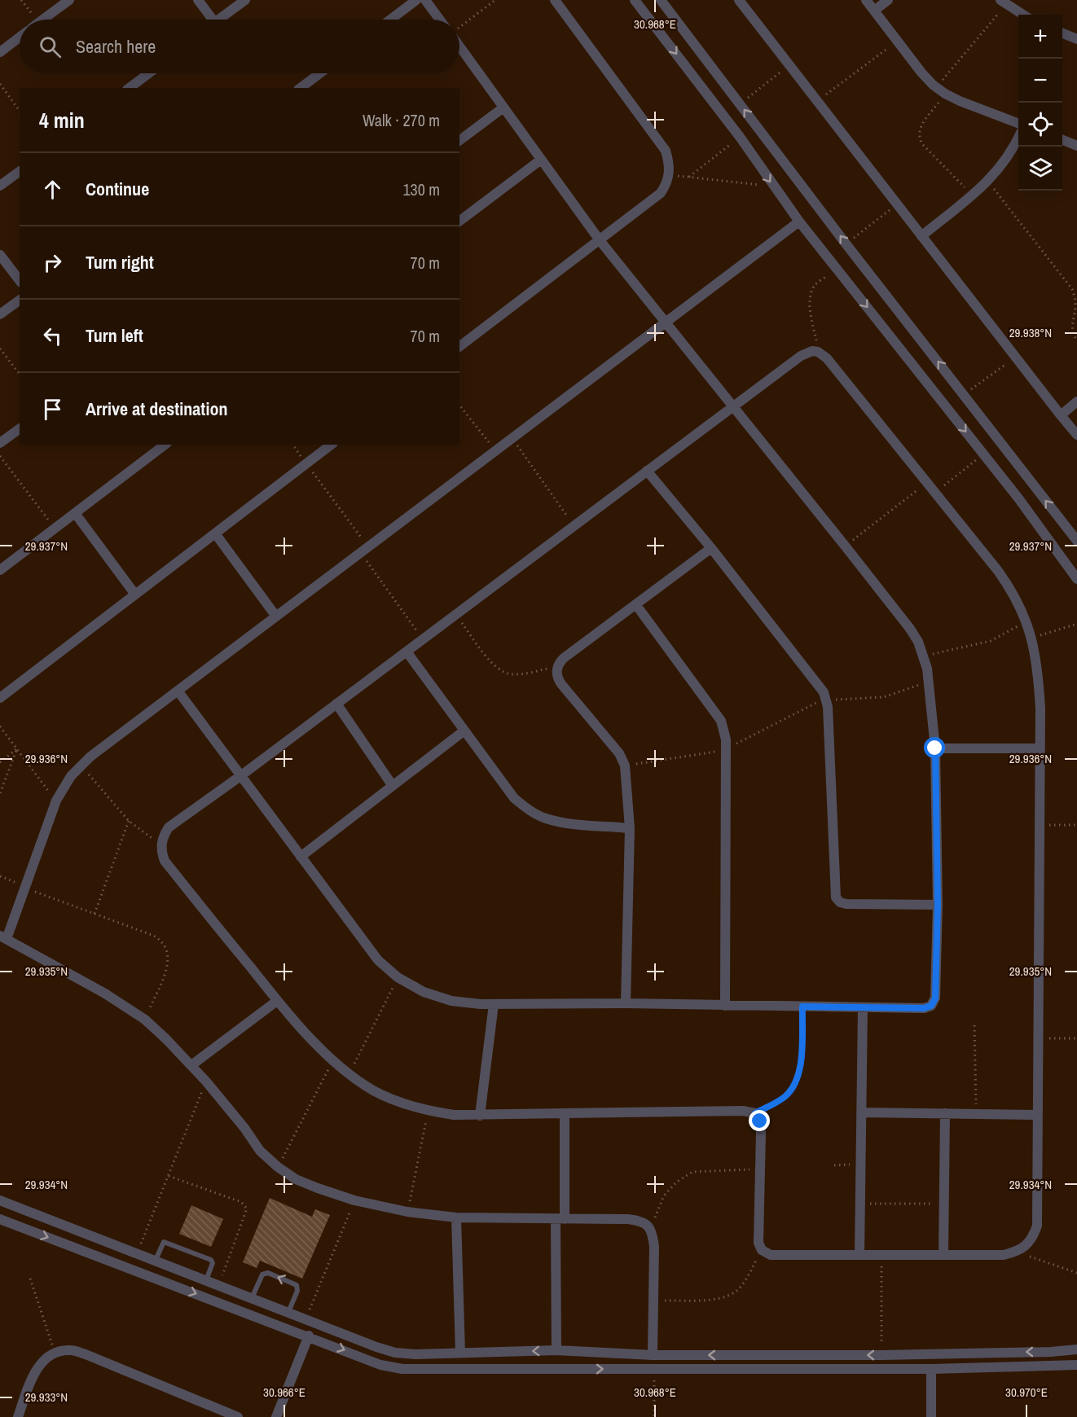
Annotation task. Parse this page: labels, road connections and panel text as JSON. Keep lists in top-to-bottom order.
{
  "page": {
    "map_buttons": ["+", "−"],
    "search": "Search here",
    "heading": ["4 min", "Walk · 270 m"],
    "list": [
      ["Continue", "130 m"],
      ["Turn right", "70 m"],
      ["Turn left", "70 m"],
      "Arrive at destination"
    ]
  },
  "coordinates": [
    "30.968°E",
    "29.938°N",
    "29.937°N",
    "29.936°N",
    "29.935°N",
    "29.934°N",
    "30.966°E",
    "30.970°E",
    "29.933°N"
  ]
}
